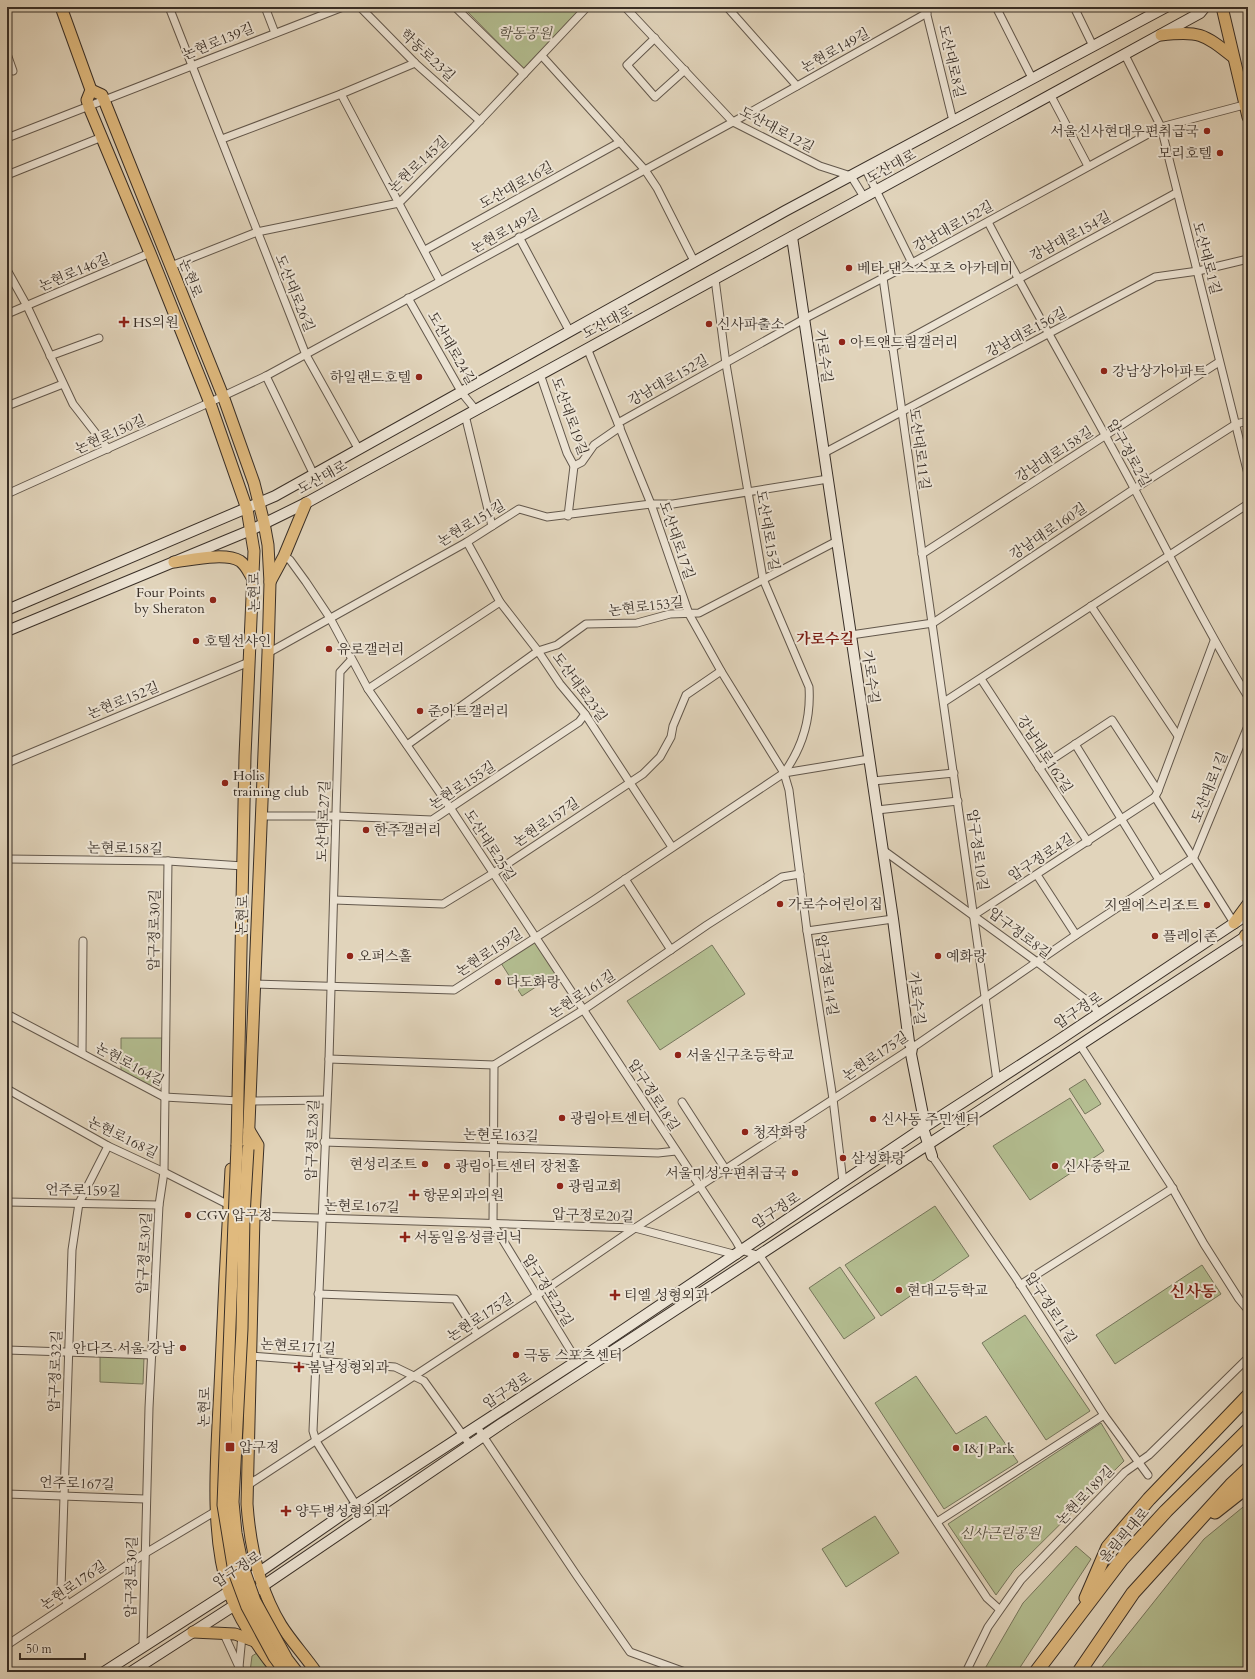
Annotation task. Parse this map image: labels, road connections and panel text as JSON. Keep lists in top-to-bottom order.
{
  "streets": {
    "highway": ["올림픽대로"],
    "main road": [
      "도산대로",
      "논현로",
      "가로수길",
      "압구정로"
    ],
    "street": [
      "논현로139길",
      "논현로149길",
      "학동로23길",
      "도산대로8길",
      "도산대로12길",
      "논현로145길",
      "도산대로16길",
      "강남대로152길",
      "강남대로154길",
      "도산대로1길",
      "논현로146길",
      "도산대로26길",
      "강남대로156길",
      "도산대로24길",
      "도산대로19길",
      "논현로150길",
      "도산대로11길",
      "압구정로2길",
      "강남대로158길",
      "논현로151길",
      "도산대로15길",
      "강남대로160길",
      "도산대로17길",
      "논현로153길",
      "도산대로23길",
      "논현로152길",
      "강남대로162길",
      "논현로155길",
      "도산대로27길",
      "논현로157길",
      "도산대로25길",
      "논현로158길",
      "압구정로10길",
      "압구정로4길",
      "압구정로30길",
      "압구정로8길",
      "논현로159길",
      "압구정로14길",
      "논현로161길",
      "논현로175길",
      "논현로164길",
      "압구정로18길",
      "논현로163길",
      "논현로168길",
      "압구정로28길",
      "언주로159길",
      "논현로167길",
      "압구정로20길",
      "압구정로22길",
      "압구정로11길",
      "논현로171길",
      "압구정로32길",
      "언주로167길",
      "논현로189길",
      "논현로176길"
    ]
  },
  "crossings": [
    ["논현로139길", "논현로"],
    ["논현로139길", "도산대로26길"],
    ["논현로149길", "도산대로8길"],
    ["논현로149길", "도산대로12길"],
    ["논현로149길", "도산대로"],
    ["논현로149길", "논현로"],
    ["논현로149길", "도산대로26길"],
    ["논현로149길", "도산대로24길"],
    ["논현로149길", "논현로150길"],
    ["학동로23길", "논현로145길"],
    ["도산대로8길", "도산대로"],
    ["도산대로12길", "도산대로"],
    ["논현로145길", "논현로"],
    ["논현로145길", "도산대로26길"],
    ["도산대로", "도산대로1길"],
    ["도산대로", "논현로"],
    ["도산대로", "도산대로26길"],
    ["도산대로", "도산대로24길"],
    ["도산대로", "가로수길"],
    ["도산대로", "도산대로19길"],
    ["도산대로", "도산대로15길"],
    ["도산대로", "도산대로17길"],
    ["강남대로152길", "도산대로1길"],
    ["강남대로152길", "가로수길"],
    ["강남대로152길", "도산대로19길"],
    ["강남대로152길", "도산대로11길"],
    ["강남대로152길", "압구정로2길"],
    ["강남대로152길", "도산대로15길"],
    ["강남대로152길", "도산대로17길"],
    ["강남대로154길", "도산대로1길"],
    ["강남대로154길", "도산대로11길"],
    ["강남대로154길", "압구정로2길"],
    ["도산대로1길", "강남대로156길"],
    ["도산대로1길", "강남대로158길"],
    ["도산대로1길", "강남대로160길"],
    ["도산대로1길", "논현로175길"],
    ["논현로146길", "논현로"],
    ["논현로", "논현로150길"],
    ["논현로", "논현로151길"],
    ["논현로", "논현로152길"],
    ["논현로", "논현로155길"],
    ["논현로", "논현로158길"],
    ["논현로", "논현로159길"],
    ["논현로", "압구정로"],
    ["논현로", "논현로175길"],
    ["논현로", "논현로164길"],
    ["논현로", "논현로168길"],
    ["논현로", "논현로167길"],
    ["논현로", "논현로171길"],
    ["논현로", "논현로176길"],
    ["강남대로156길", "가로수길"],
    ["강남대로156길", "도산대로11길"],
    ["강남대로156길", "압구정로2길"],
    ["가로수길", "논현로151길"],
    ["가로수길", "강남대로160길"],
    ["가로수길", "논현로153길"],
    ["가로수길", "압구정로8길"],
    ["가로수길", "논현로159길"],
    ["가로수길", "압구정로"],
    ["가로수길", "논현로175길"],
    ["도산대로19길", "논현로151길"],
    ["도산대로11길", "강남대로158길"],
    ["도산대로11길", "강남대로160길"],
    ["도산대로11길", "압구정로10길"],
    ["압구정로2길", "강남대로158길"],
    ["압구정로2길", "강남대로160길"],
    ["논현로151길", "도산대로15길"],
    ["논현로151길", "도산대로17길"],
    ["논현로151길", "도산대로23길"],
    ["논현로151길", "도산대로25길"],
    ["도산대로15길", "도산대로17길"],
    ["도산대로15길", "논현로153길"],
    ["도산대로15길", "논현로159길"],
    ["도산대로15길", "압구정로14길"],
    ["강남대로160길", "압구정로10길"],
    ["도산대로17길", "논현로153길"],
    ["도산대로17길", "논현로157길"],
    ["도산대로17길", "논현로159길"],
    ["도산대로17길", "압구정로14길"],
    ["논현로153길", "도산대로23길"],
    ["논현로153길", "도산대로25길"],
    ["도산대로23길", "논현로155길"],
    ["도산대로23길", "논현로157길"],
    ["도산대로23길", "논현로159길"],
    ["강남대로162길", "압구정로4길"],
    ["논현로155길", "도산대로27길"],
    ["논현로155길", "도산대로25길"],
    ["도산대로27길", "논현로157길"],
    ["도산대로27길", "도산대로25길"],
    ["도산대로27길", "논현로159길"],
    ["도산대로27길", "압구정로28길"],
    ["논현로157길", "도산대로25길"],
    ["도산대로25길", "논현로159길"],
    ["도산대로25길", "압구정로18길"],
    ["논현로158길", "압구정로30길"],
    ["압구정로10길", "압구정로4길"],
    ["압구정로10길", "압구정로8길"],
    ["압구정로10길", "압구정로"],
    ["압구정로10길", "논현로175길"],
    ["압구정로4길", "압구정로8길"],
    ["압구정로30길", "압구정로"],
    ["압구정로30길", "논현로164길"],
    ["압구정로30길", "논현로168길"],
    ["압구정로30길", "언주로159길"],
    ["압구정로30길", "언주로167길"],
    ["압구정로30길", "논현로176길"],
    ["압구정로8길", "압구정로"],
    ["압구정로8길", "논현로175길"],
    ["논현로159길", "압구정로14길"],
    ["논현로159길", "압구정로18길"],
    ["논현로159길", "압구정로28길"],
    ["압구정로14길", "논현로161길"],
    ["압구정로14길", "압구정로"],
    ["압구정로14길", "논현로175길"],
    ["논현로161길", "압구정로18길"],
    ["압구정로", "압구정로18길"],
    ["압구정로", "압구정로28길"],
    ["압구정로", "압구정로20길"],
    ["압구정로", "압구정로22길"],
    ["논현로175길", "압구정로18길"],
    ["논현로175길", "압구정로28길"],
    ["논현로175길", "압구정로20길"],
    ["논현로175길", "압구정로22길"],
    ["논현로175길", "논현로171길"],
    ["압구정로18길", "논현로163길"],
    ["압구정로18길", "압구정로20길"],
    ["논현로163길", "압구정로28길"],
    ["논현로168길", "압구정로32길"],
    ["압구정로28길", "논현로167길"],
    ["압구정로28길", "논현로171길"],
    ["언주로159길", "압구정로32길"],
    ["논현로167길", "압구정로20길"],
    ["논현로167길", "압구정로22길"],
    ["압구정로20길", "압구정로22길"],
    ["압구정로11길", "논현로189길"],
    ["압구정로32길", "언주로167길"],
    ["압구정로32길", "논현로176길"]
  ],
  "districts": ["가로수길", "신사동"],
  "parks": ["학동공원", "신사근린공원"],
  "places": {
    "other": [
      "서울신사현대우편취급국",
      "모리호텔",
      "베타 댄스스포츠 아카데미",
      "신사파출소",
      "아트앤드림갤러리",
      "강남상가아파트",
      "하일랜드호텔",
      "Four Points by Sheraton",
      "호텔선샤인",
      "유로갤러리",
      "준아트갤러리",
      "Holis training club",
      "한주갤러리",
      "가로수어린이집",
      "지엘에스리조트",
      "플레이존",
      "오퍼스홀",
      "예화랑",
      "다도화랑",
      "서울신구초등학교",
      "광림아트센터",
      "신사동 주민센터",
      "청작화랑",
      "삼성화랑",
      "현성리조트",
      "광림아트센터 장천홀",
      "신사중학교",
      "서울미성우편취급국",
      "광림교회",
      "CGV 압구정",
      "현대고등학교",
      "안다즈 서울 강남",
      "극동 스포츠센터",
      "I&J Park"
    ],
    "health": [
      "HS의원",
      "항문외과의원",
      "서동일음성클리닉",
      "티엘 성형외과",
      "봄날성형외과",
      "양두병성형외과"
    ],
    "transit": ["압구정"]
  },
  "scale_bar": "50 m"
}
